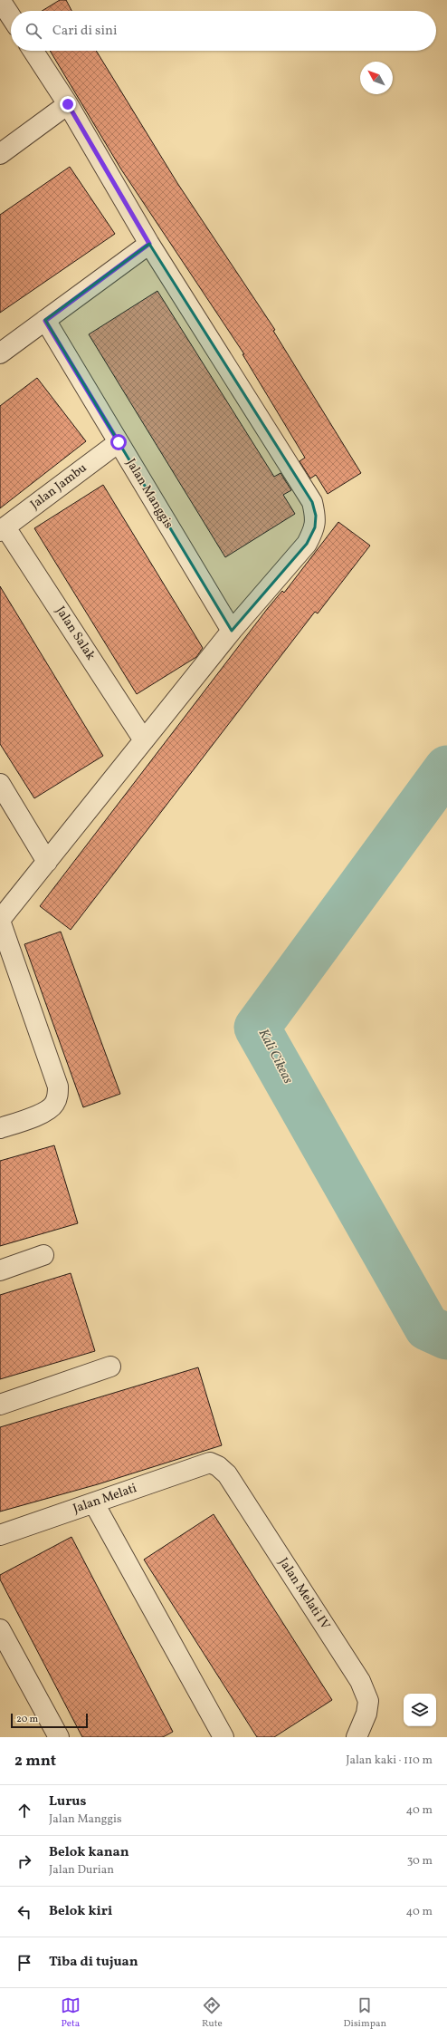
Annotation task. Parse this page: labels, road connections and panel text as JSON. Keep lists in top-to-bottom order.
{
  "streets": {
    "street": [
      "Jalan Jambu",
      "Jalan Manggis",
      "Jalan Salak",
      "Jalan Melati",
      "Jalan Melati IV"
    ]
  },
  "crossings": [
    ["Jalan Jambu", "Jalan Manggis"],
    ["Jalan Jambu", "Jalan Salak"],
    ["Jalan Melati", "Jalan Melati IV"]
  ],
  "water": ["Kali Cikeas"],
  "scale_bar": "20 m",
  "north": "top left",
  "page": {
    "search": "Cari di sini",
    "scale": "20 m",
    "heading": ["2 mnt", "Jalan kaki · 110 m"],
    "list": [
      ["Lurus", "Jalan Manggis", "40 m"],
      ["Belok kanan", "Jalan Durian", "30 m"],
      ["Belok kiri", "40 m"],
      "Tiba di tujuan"
    ],
    "nav": ["Peta", "Rute", "Disimpan"]
  }
}
